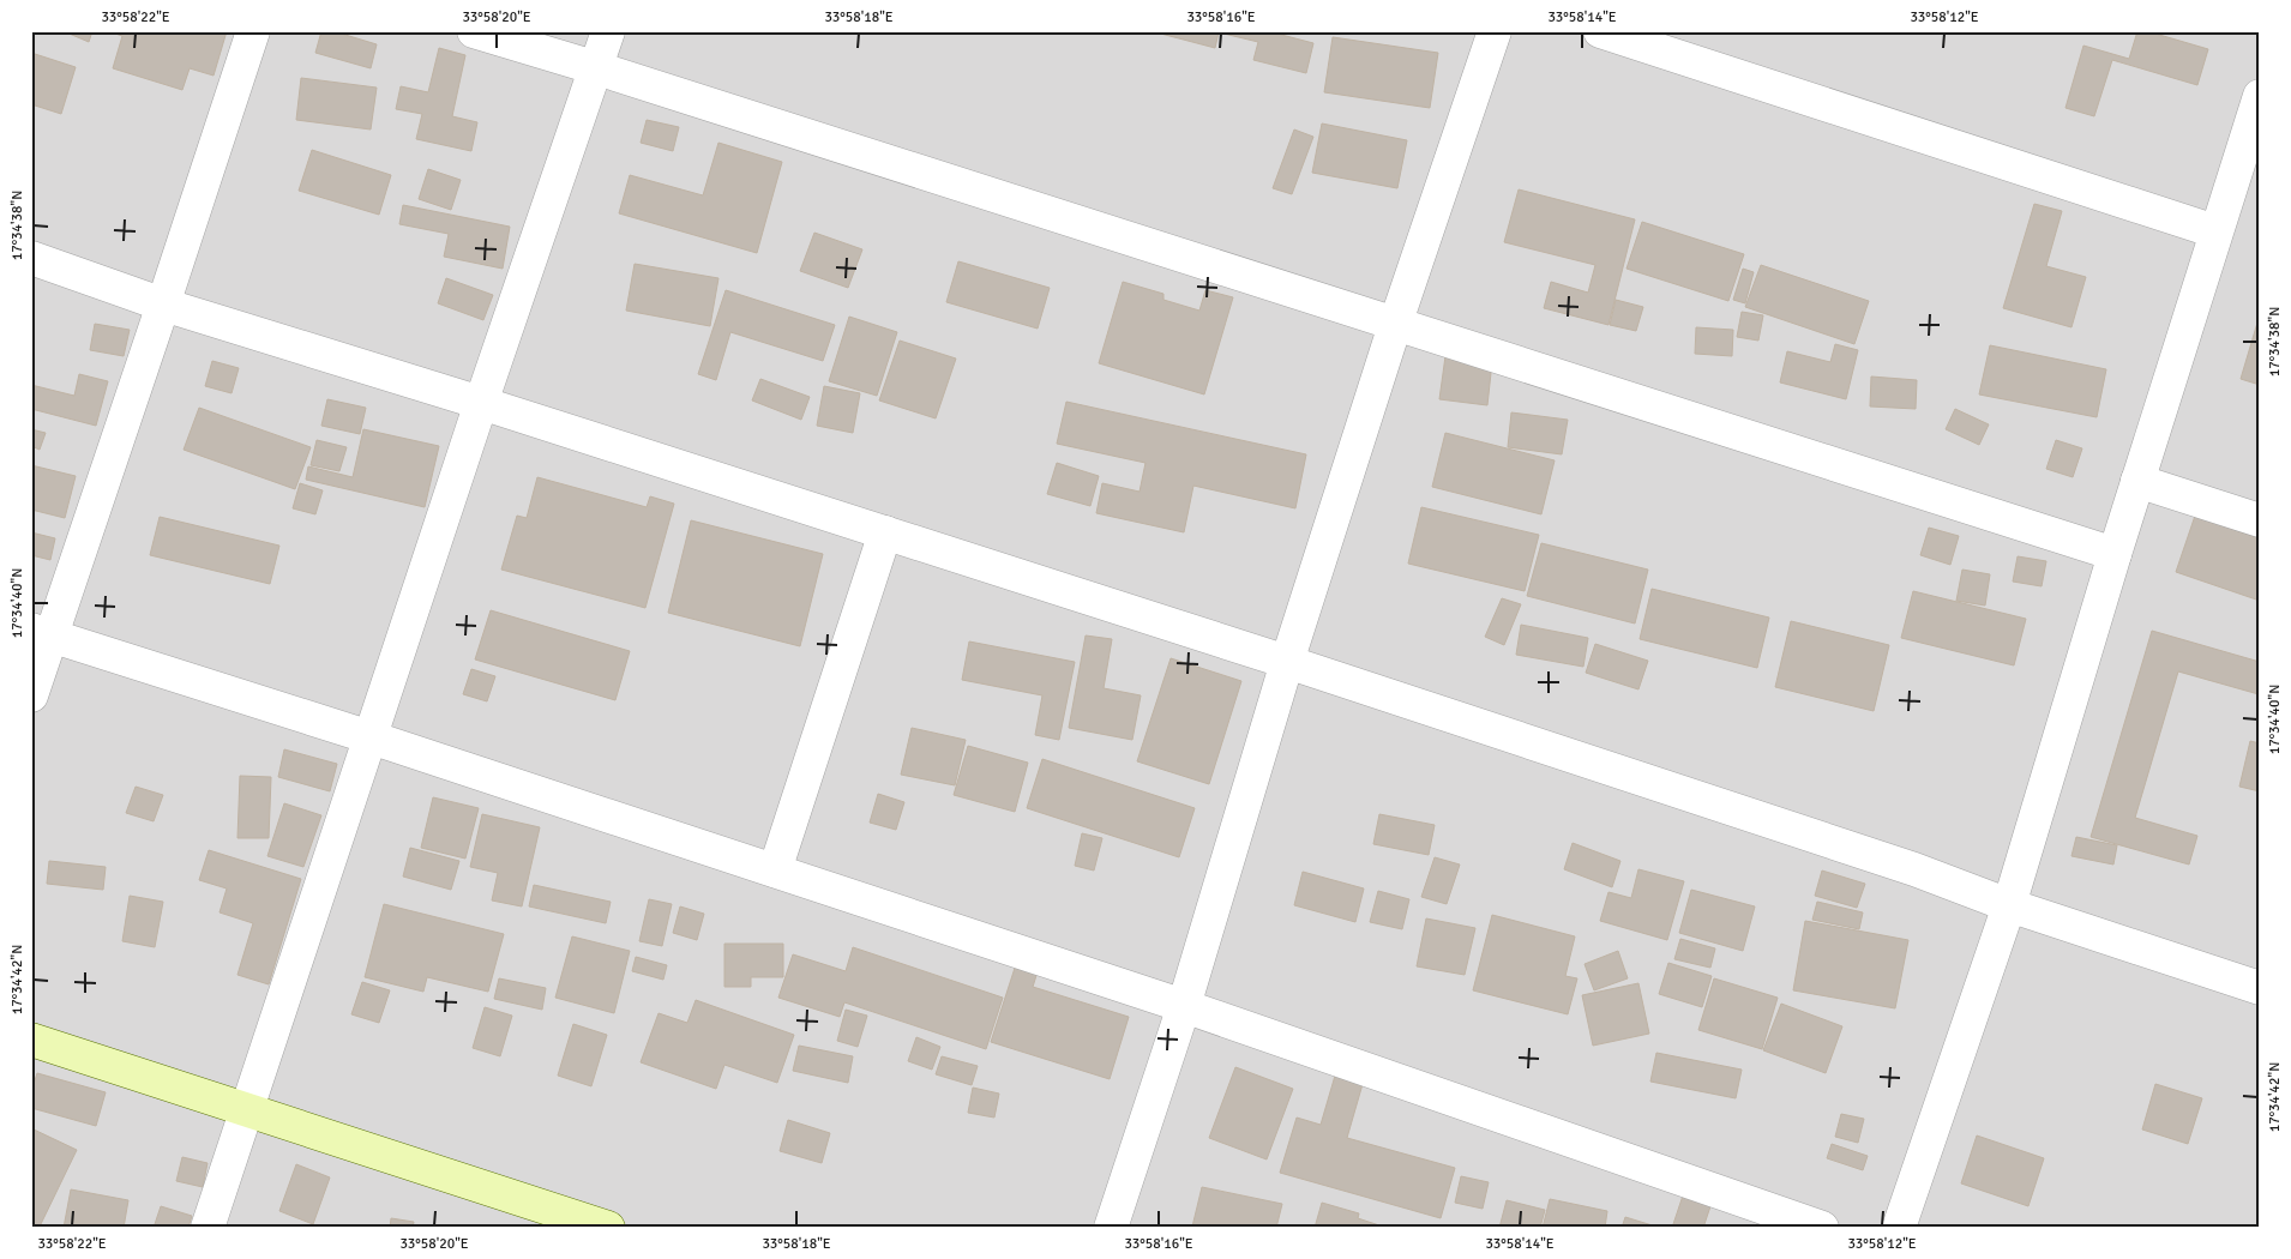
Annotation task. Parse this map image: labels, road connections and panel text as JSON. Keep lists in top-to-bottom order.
{
  "coordinates": [
    "33°58'22\"E",
    "33°58'20\"E",
    "33°58'18\"E",
    "33°58'16\"E",
    "33°58'14\"E",
    "33°58'12\"E",
    "17°34'38\"N",
    "17°34'40\"N",
    "17°34'42\"N"
  ]
}
